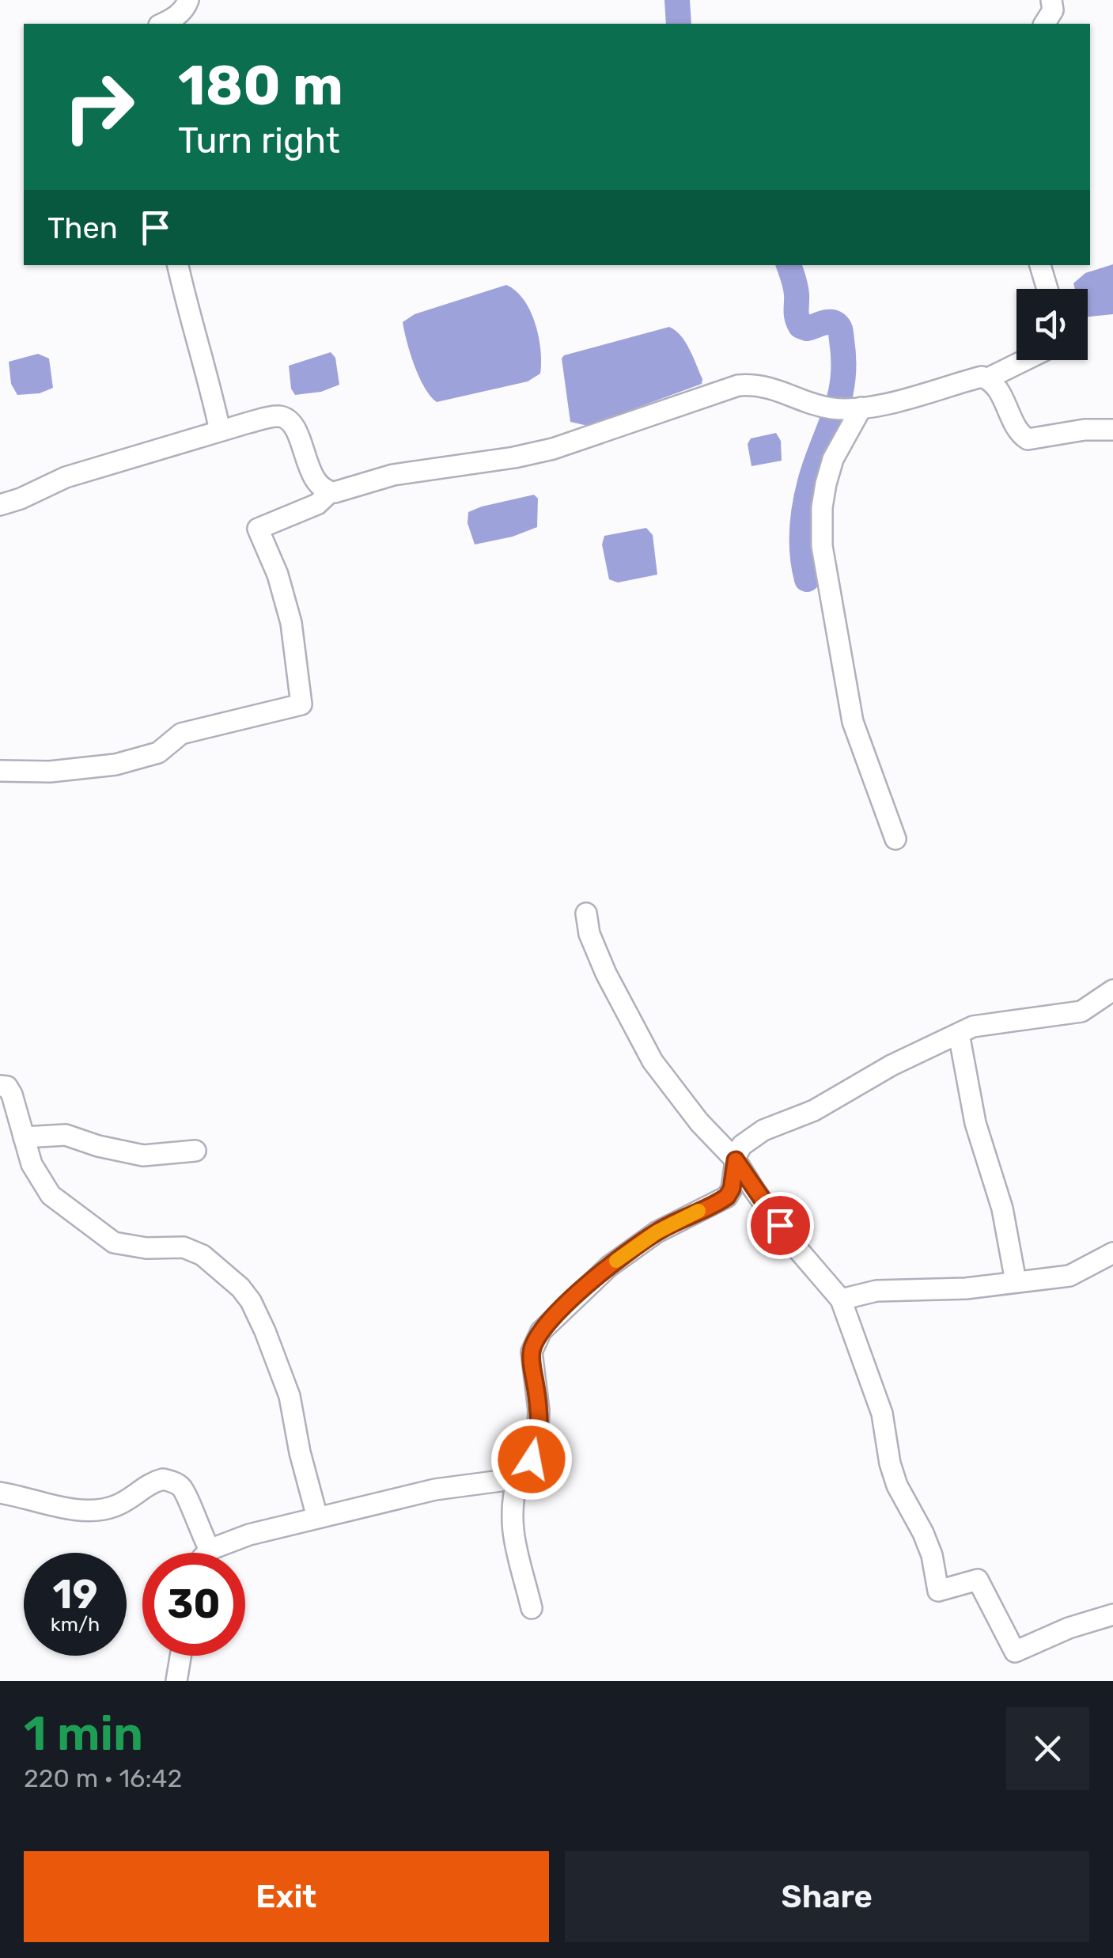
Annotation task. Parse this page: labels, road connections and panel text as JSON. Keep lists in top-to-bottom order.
{
  "page": {
    "turn": ["180 m", "Turn right"],
    "then": "Then",
    "speed": "19 km/h",
    "limit": "30",
    "heading": ["1 min", "220 m · 16:42"],
    "buttons": ["Exit", "Share"]
  }
}
